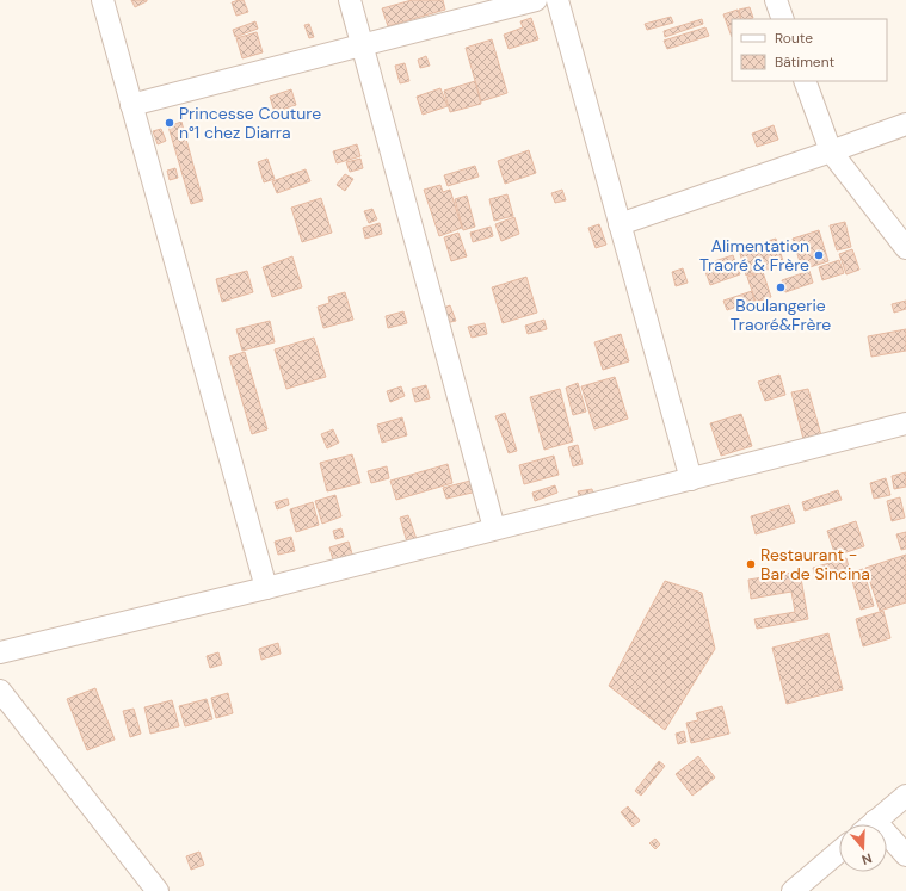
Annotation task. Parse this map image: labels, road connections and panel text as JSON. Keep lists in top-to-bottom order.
{
  "places": [
    "Princesse Couture n°1 chez Diarra",
    "Alimentation Traoré & Frère",
    "Boulangerie Traoré&Frère",
    "Restaurant - Bar de Sincina"
  ],
  "legend": ["Route", "Bâtiment"],
  "north": "bottom"
}
